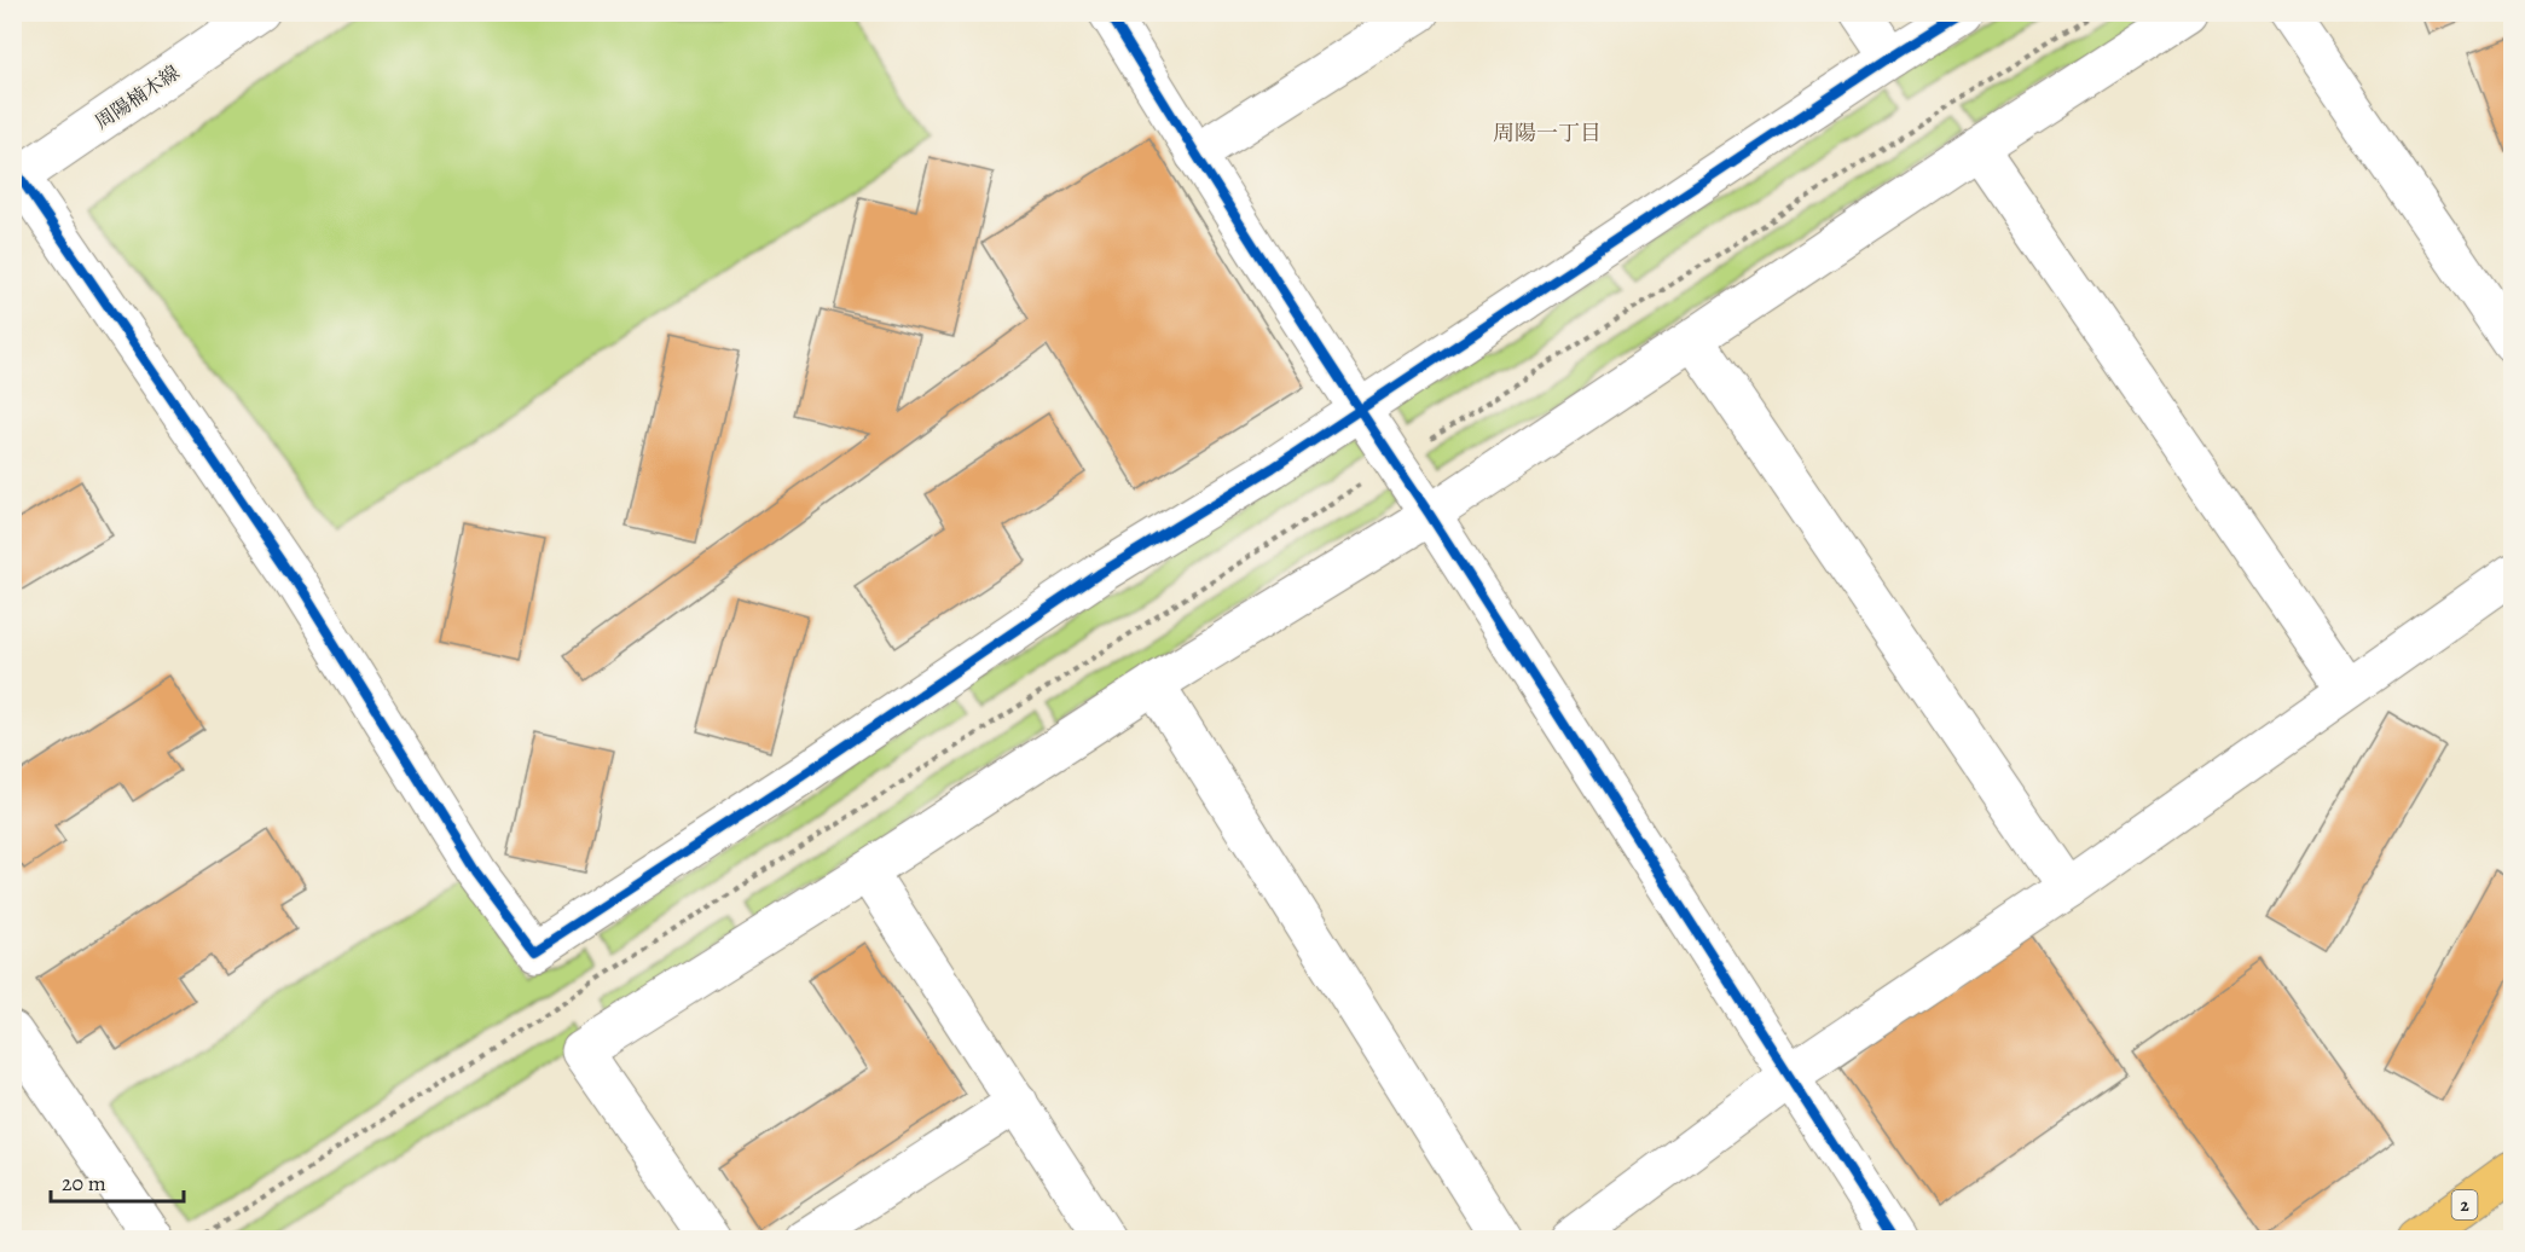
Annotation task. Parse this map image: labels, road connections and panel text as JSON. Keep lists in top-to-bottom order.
{
  "streets": {
    "highway": ["2"],
    "street": ["周陽楠木線"]
  },
  "districts": ["周陽一丁目"],
  "scale_bar": "20 m"
}
